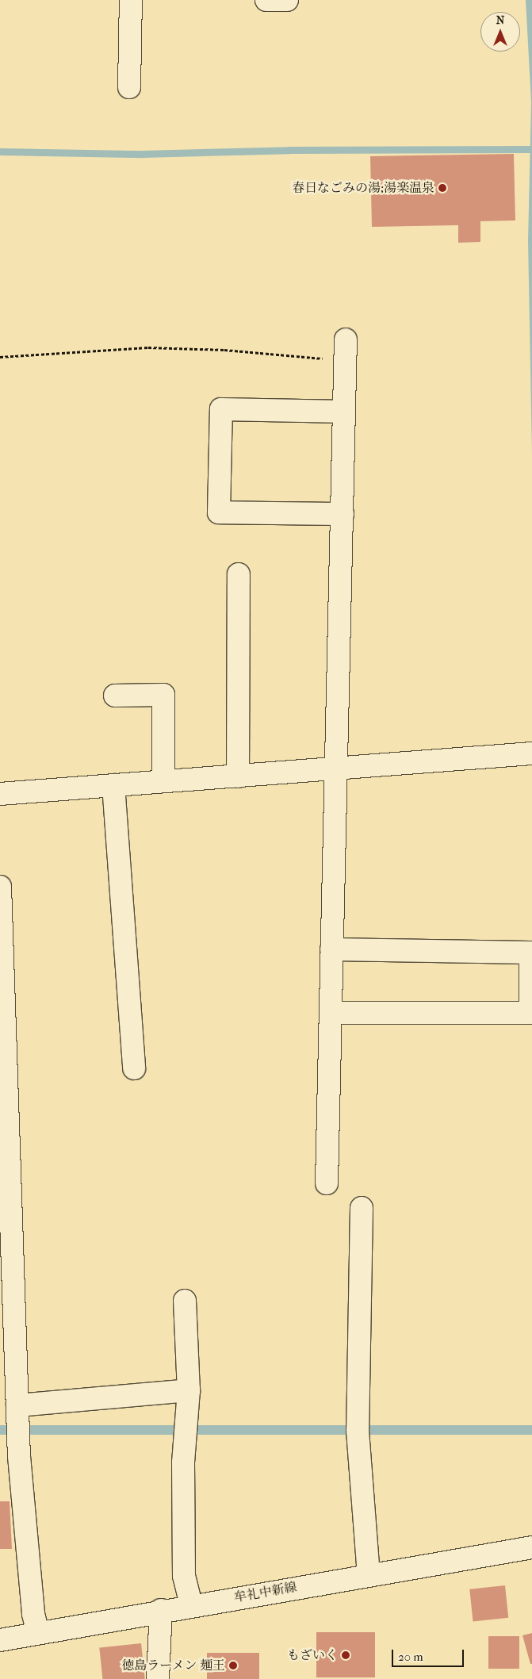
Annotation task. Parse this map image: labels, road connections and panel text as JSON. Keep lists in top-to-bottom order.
{
  "streets": {
    "street": ["牟礼中新線"]
  },
  "places": ["春日なごみの湯;湯楽温泉", "もざいく", "徳島ラーメン 麺王"],
  "scale_bar": "20 m",
  "north": "top"
}
